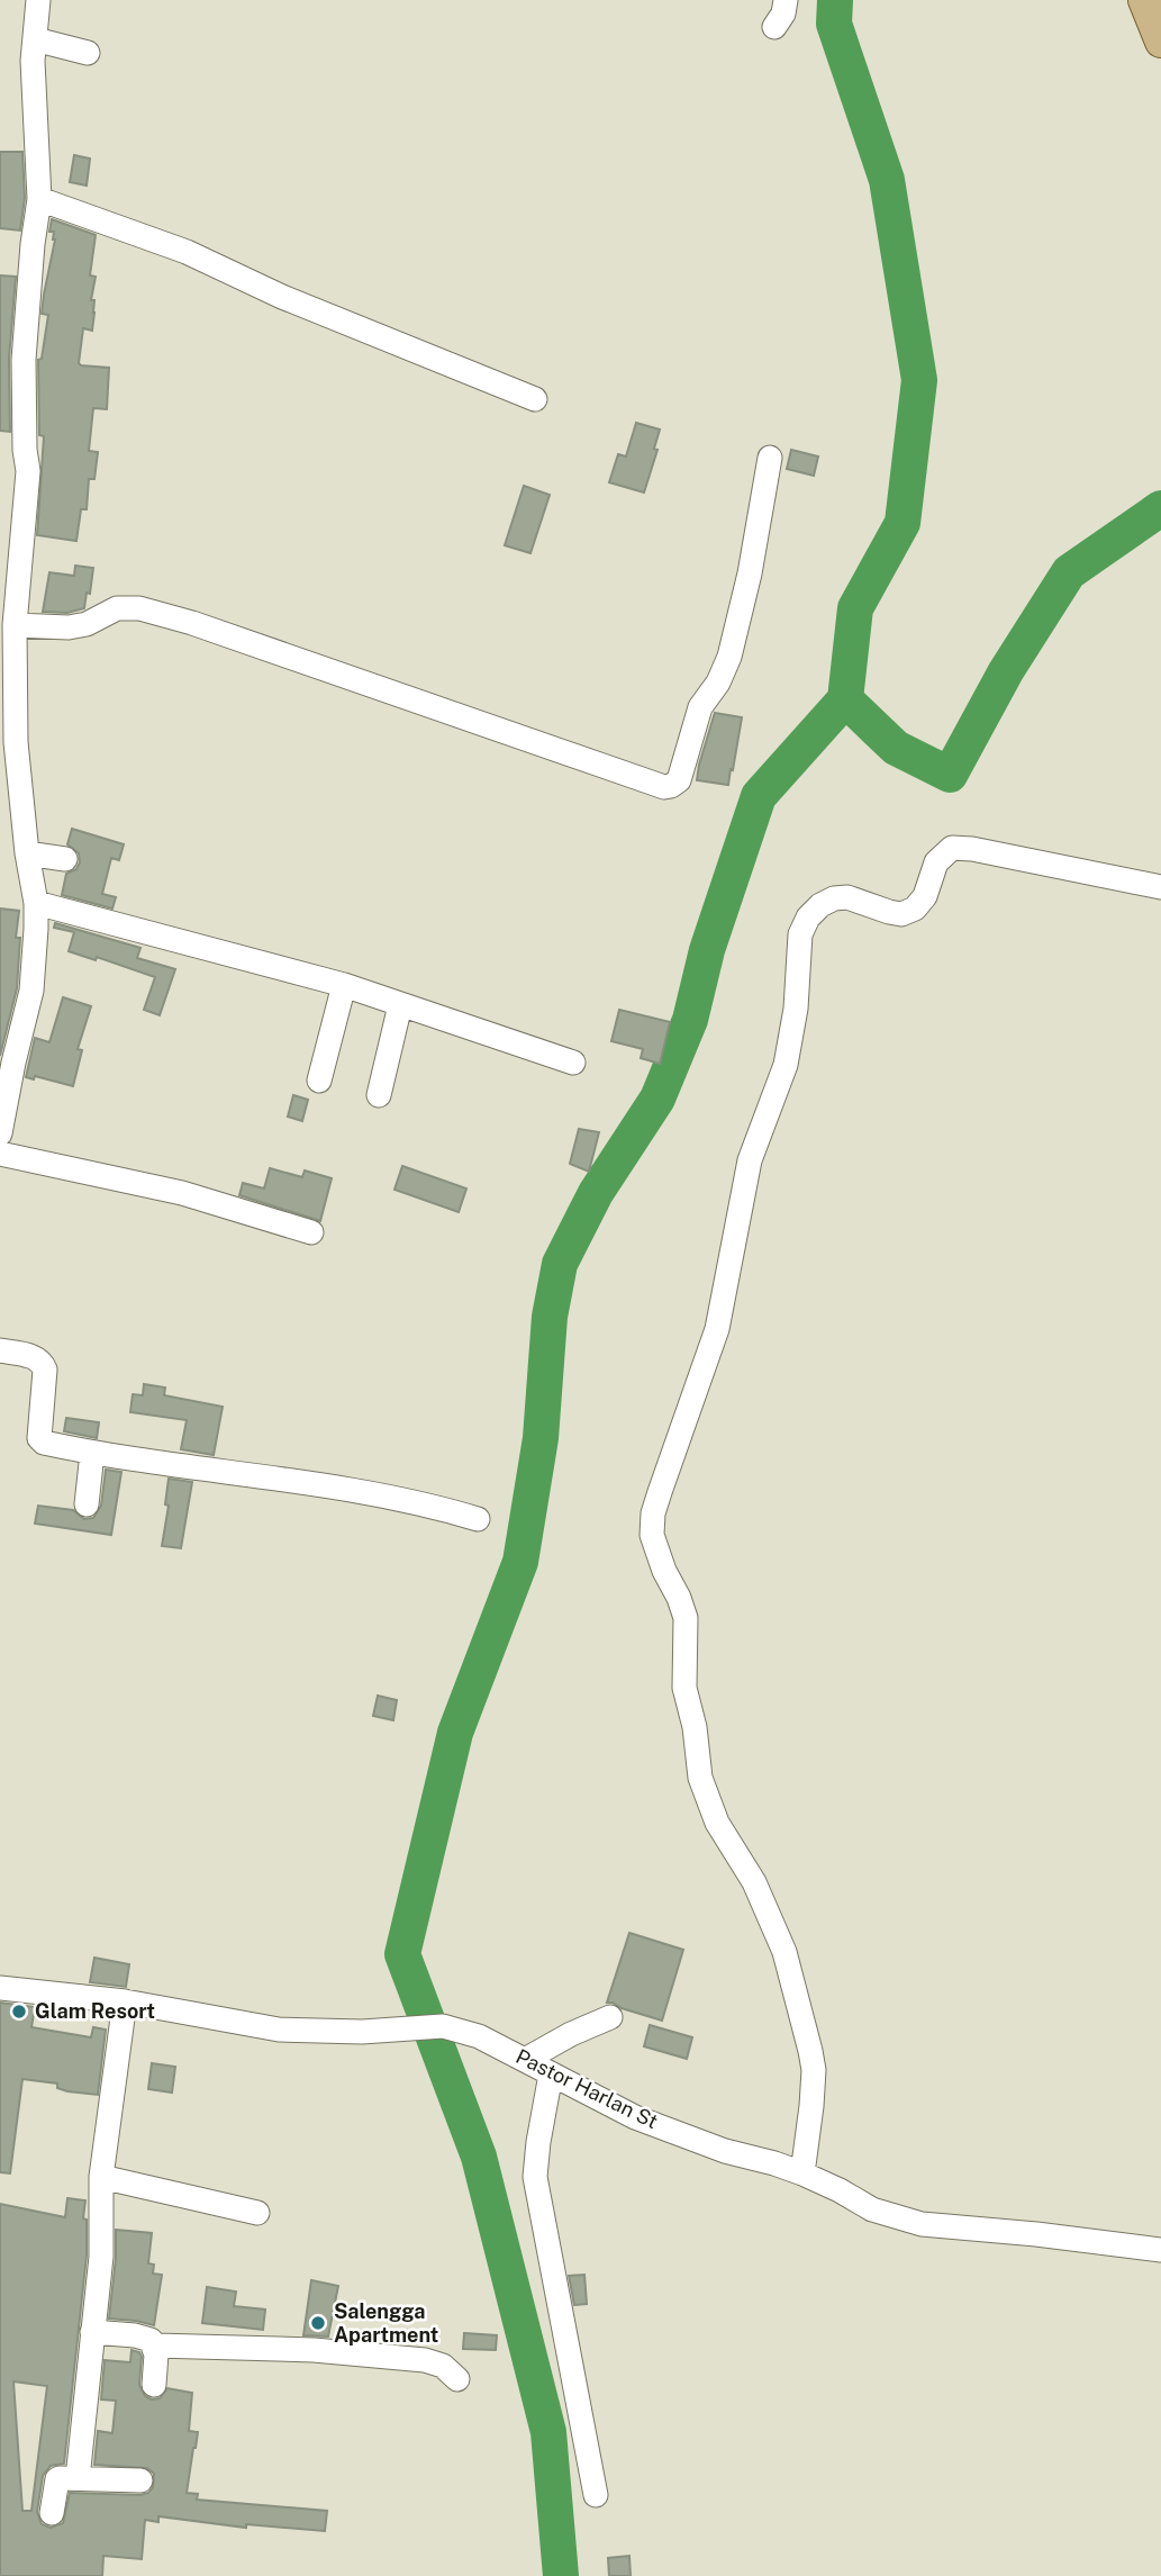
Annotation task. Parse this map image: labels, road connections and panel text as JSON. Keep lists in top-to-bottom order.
{
  "streets": {
    "street": ["Pastor Harlan St"]
  },
  "places": ["Glam Resort", "Salengga Apartment"]
}
